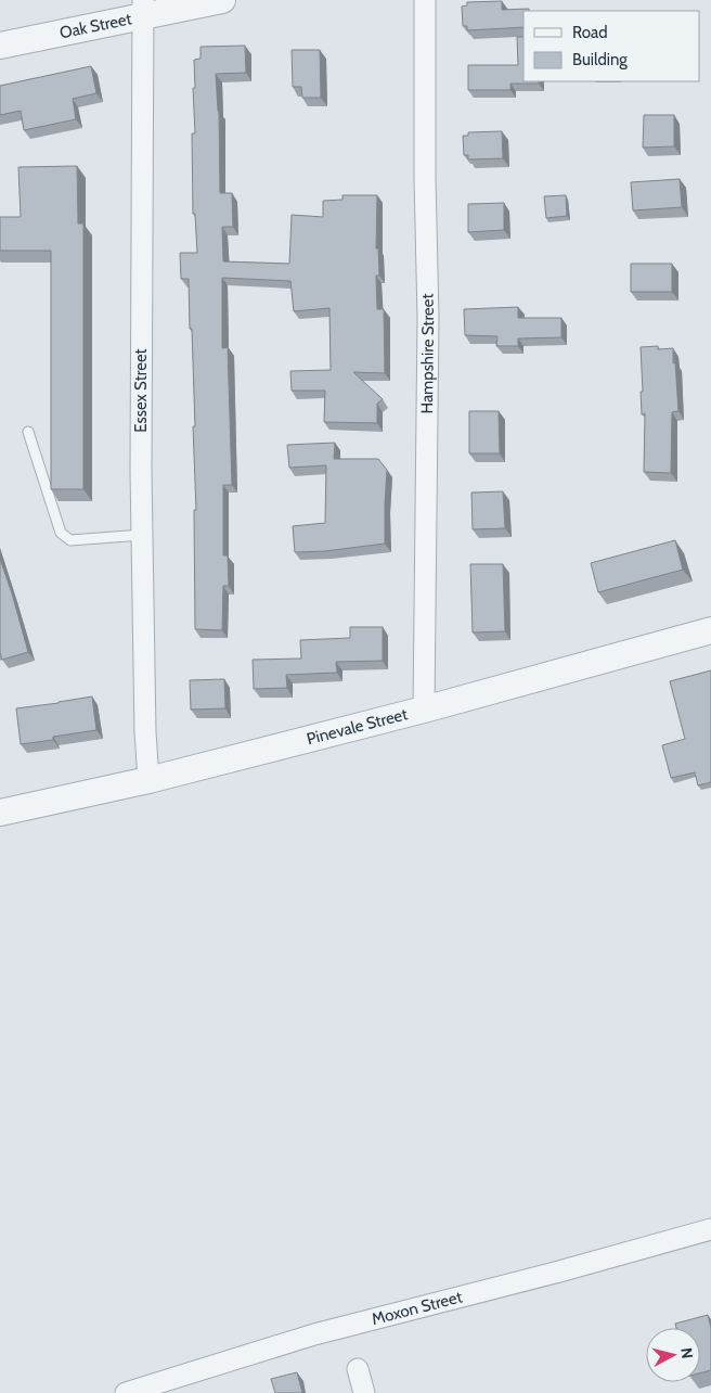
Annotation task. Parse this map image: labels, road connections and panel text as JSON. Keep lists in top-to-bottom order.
{
  "streets": {
    "street": [
      "Oak Street",
      "Hampshire Street",
      "Essex Street",
      "Pinevale Street",
      "Moxon Street"
    ]
  },
  "crossings": [
    ["Oak Street", "Essex Street"],
    ["Hampshire Street", "Pinevale Street"],
    ["Essex Street", "Pinevale Street"]
  ],
  "legend": ["Road", "Building"],
  "north": "right"
}
